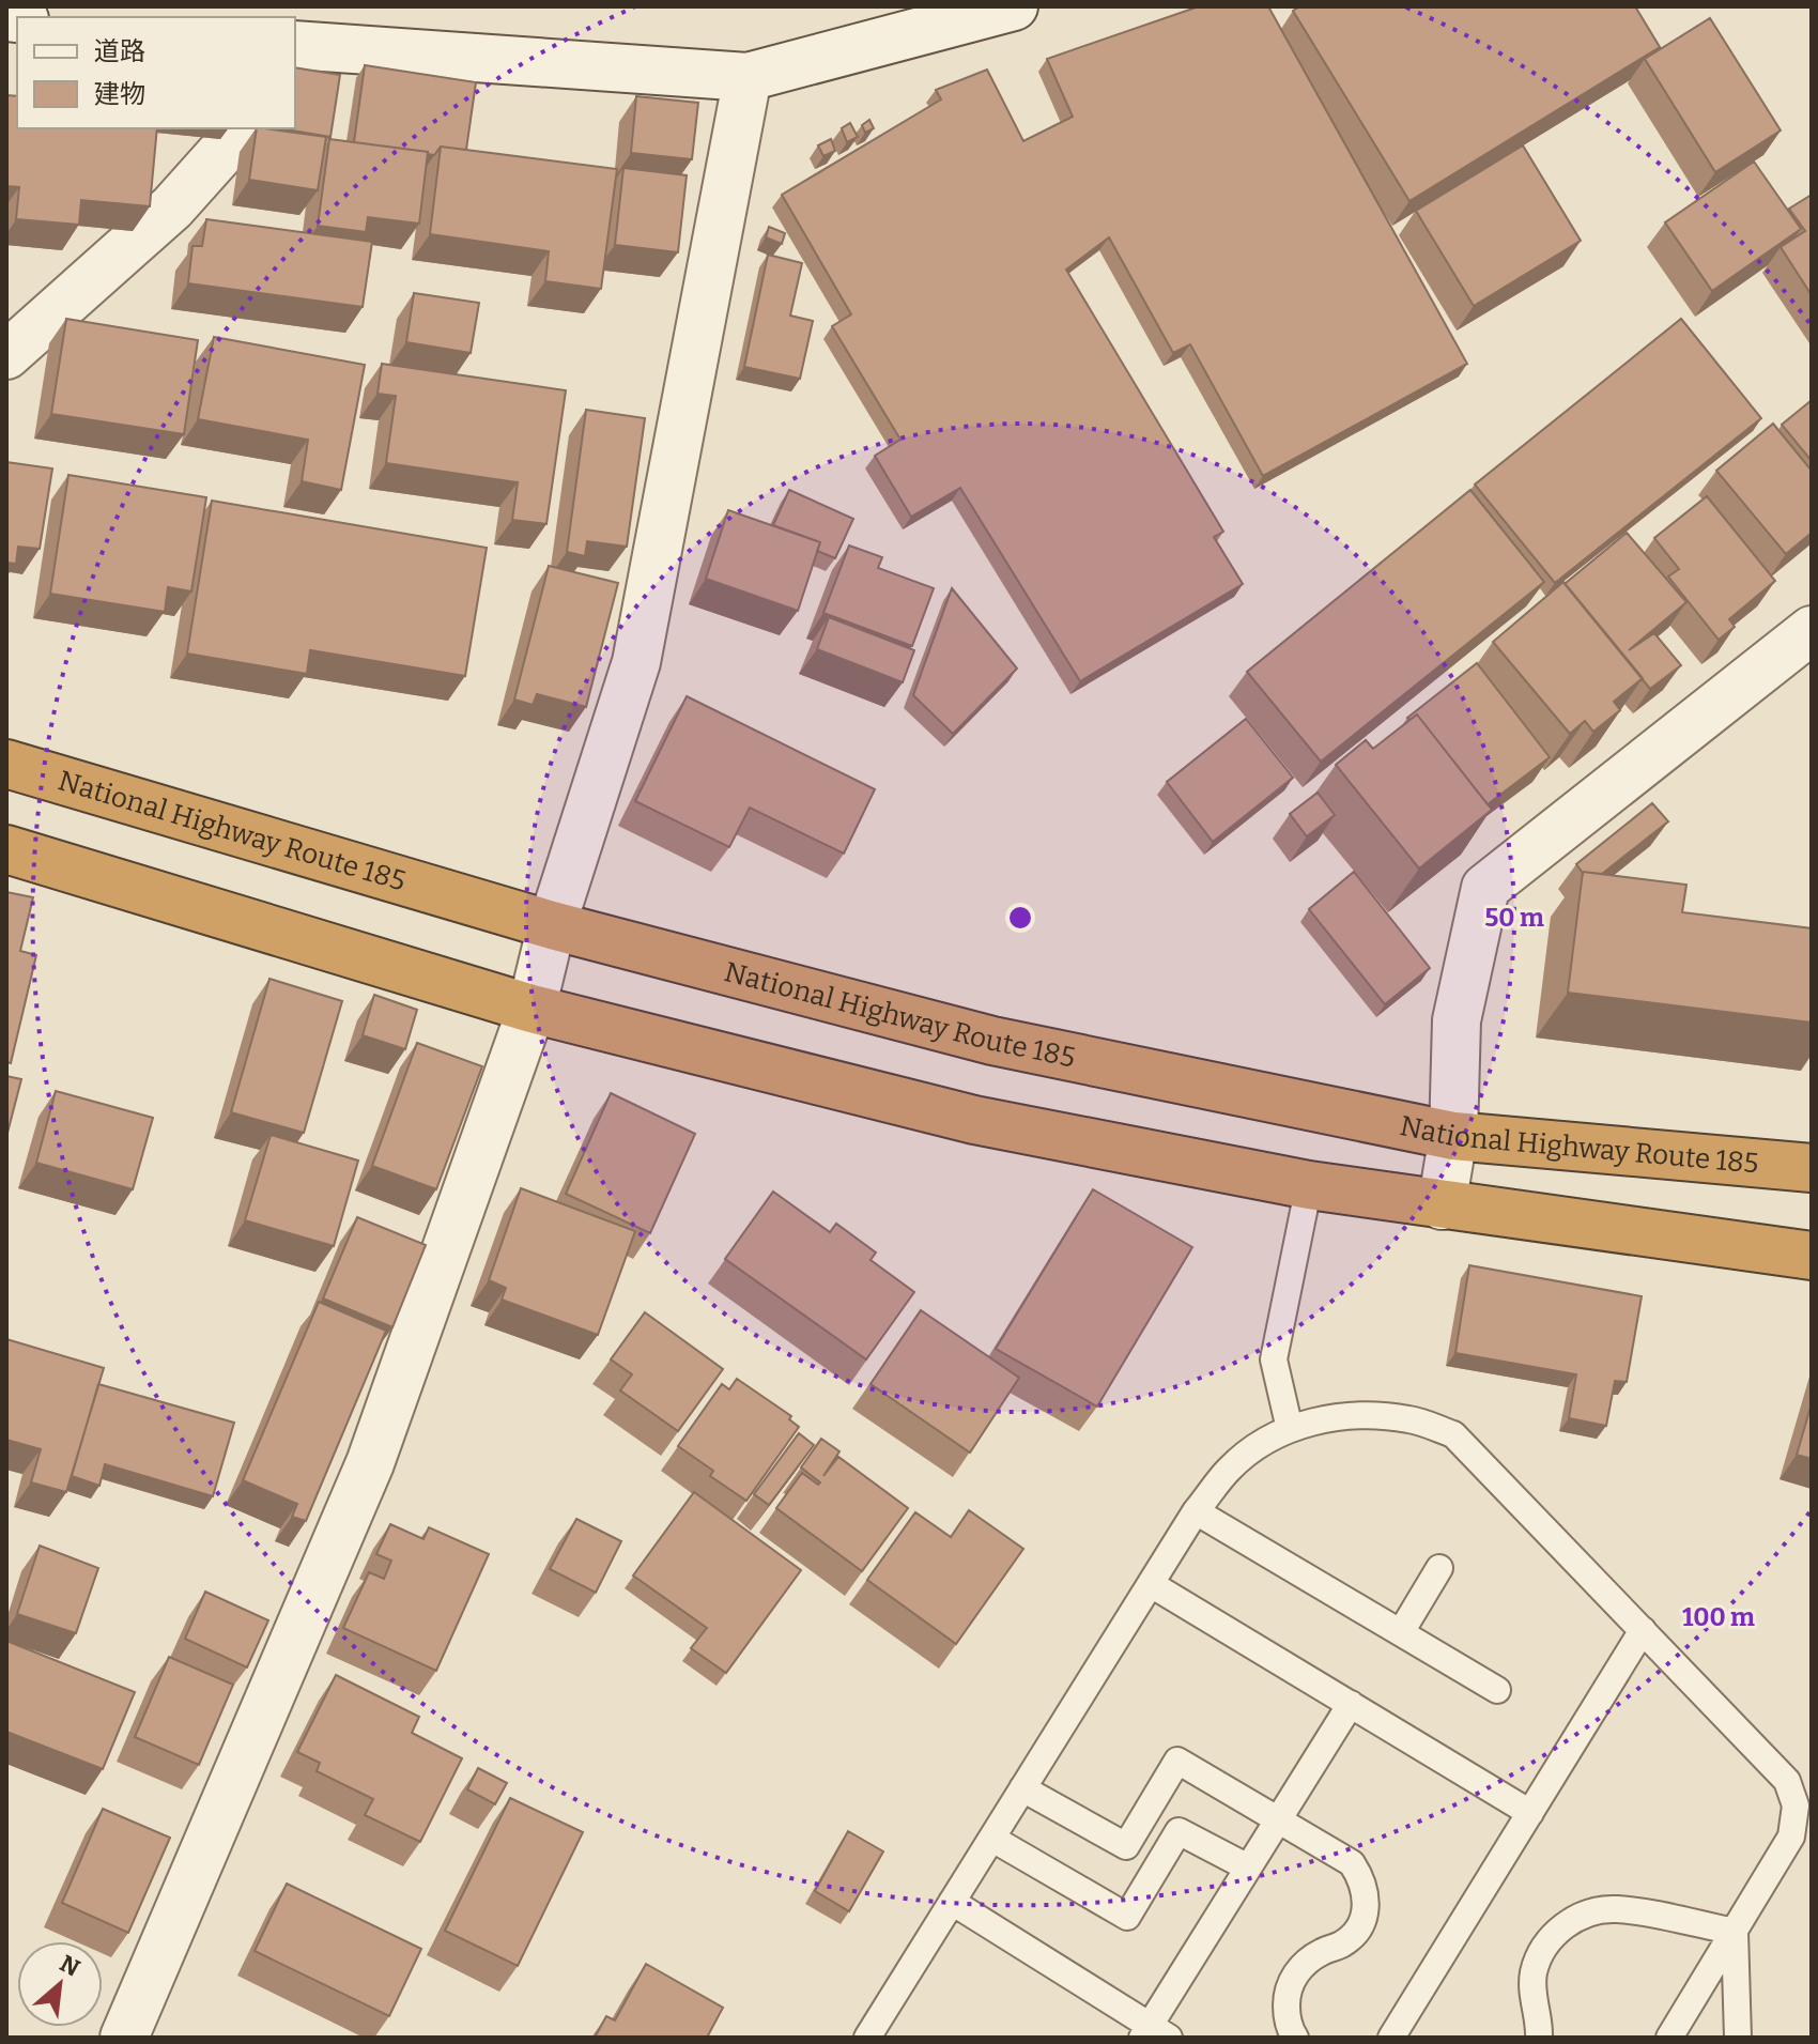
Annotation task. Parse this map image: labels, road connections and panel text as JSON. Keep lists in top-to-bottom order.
{
  "streets": {
    "highway": ["National Highway Route 185"]
  },
  "legend": ["道路", "建物"],
  "north": "top right",
  "rings": ["50 m", "100 m"]
}
